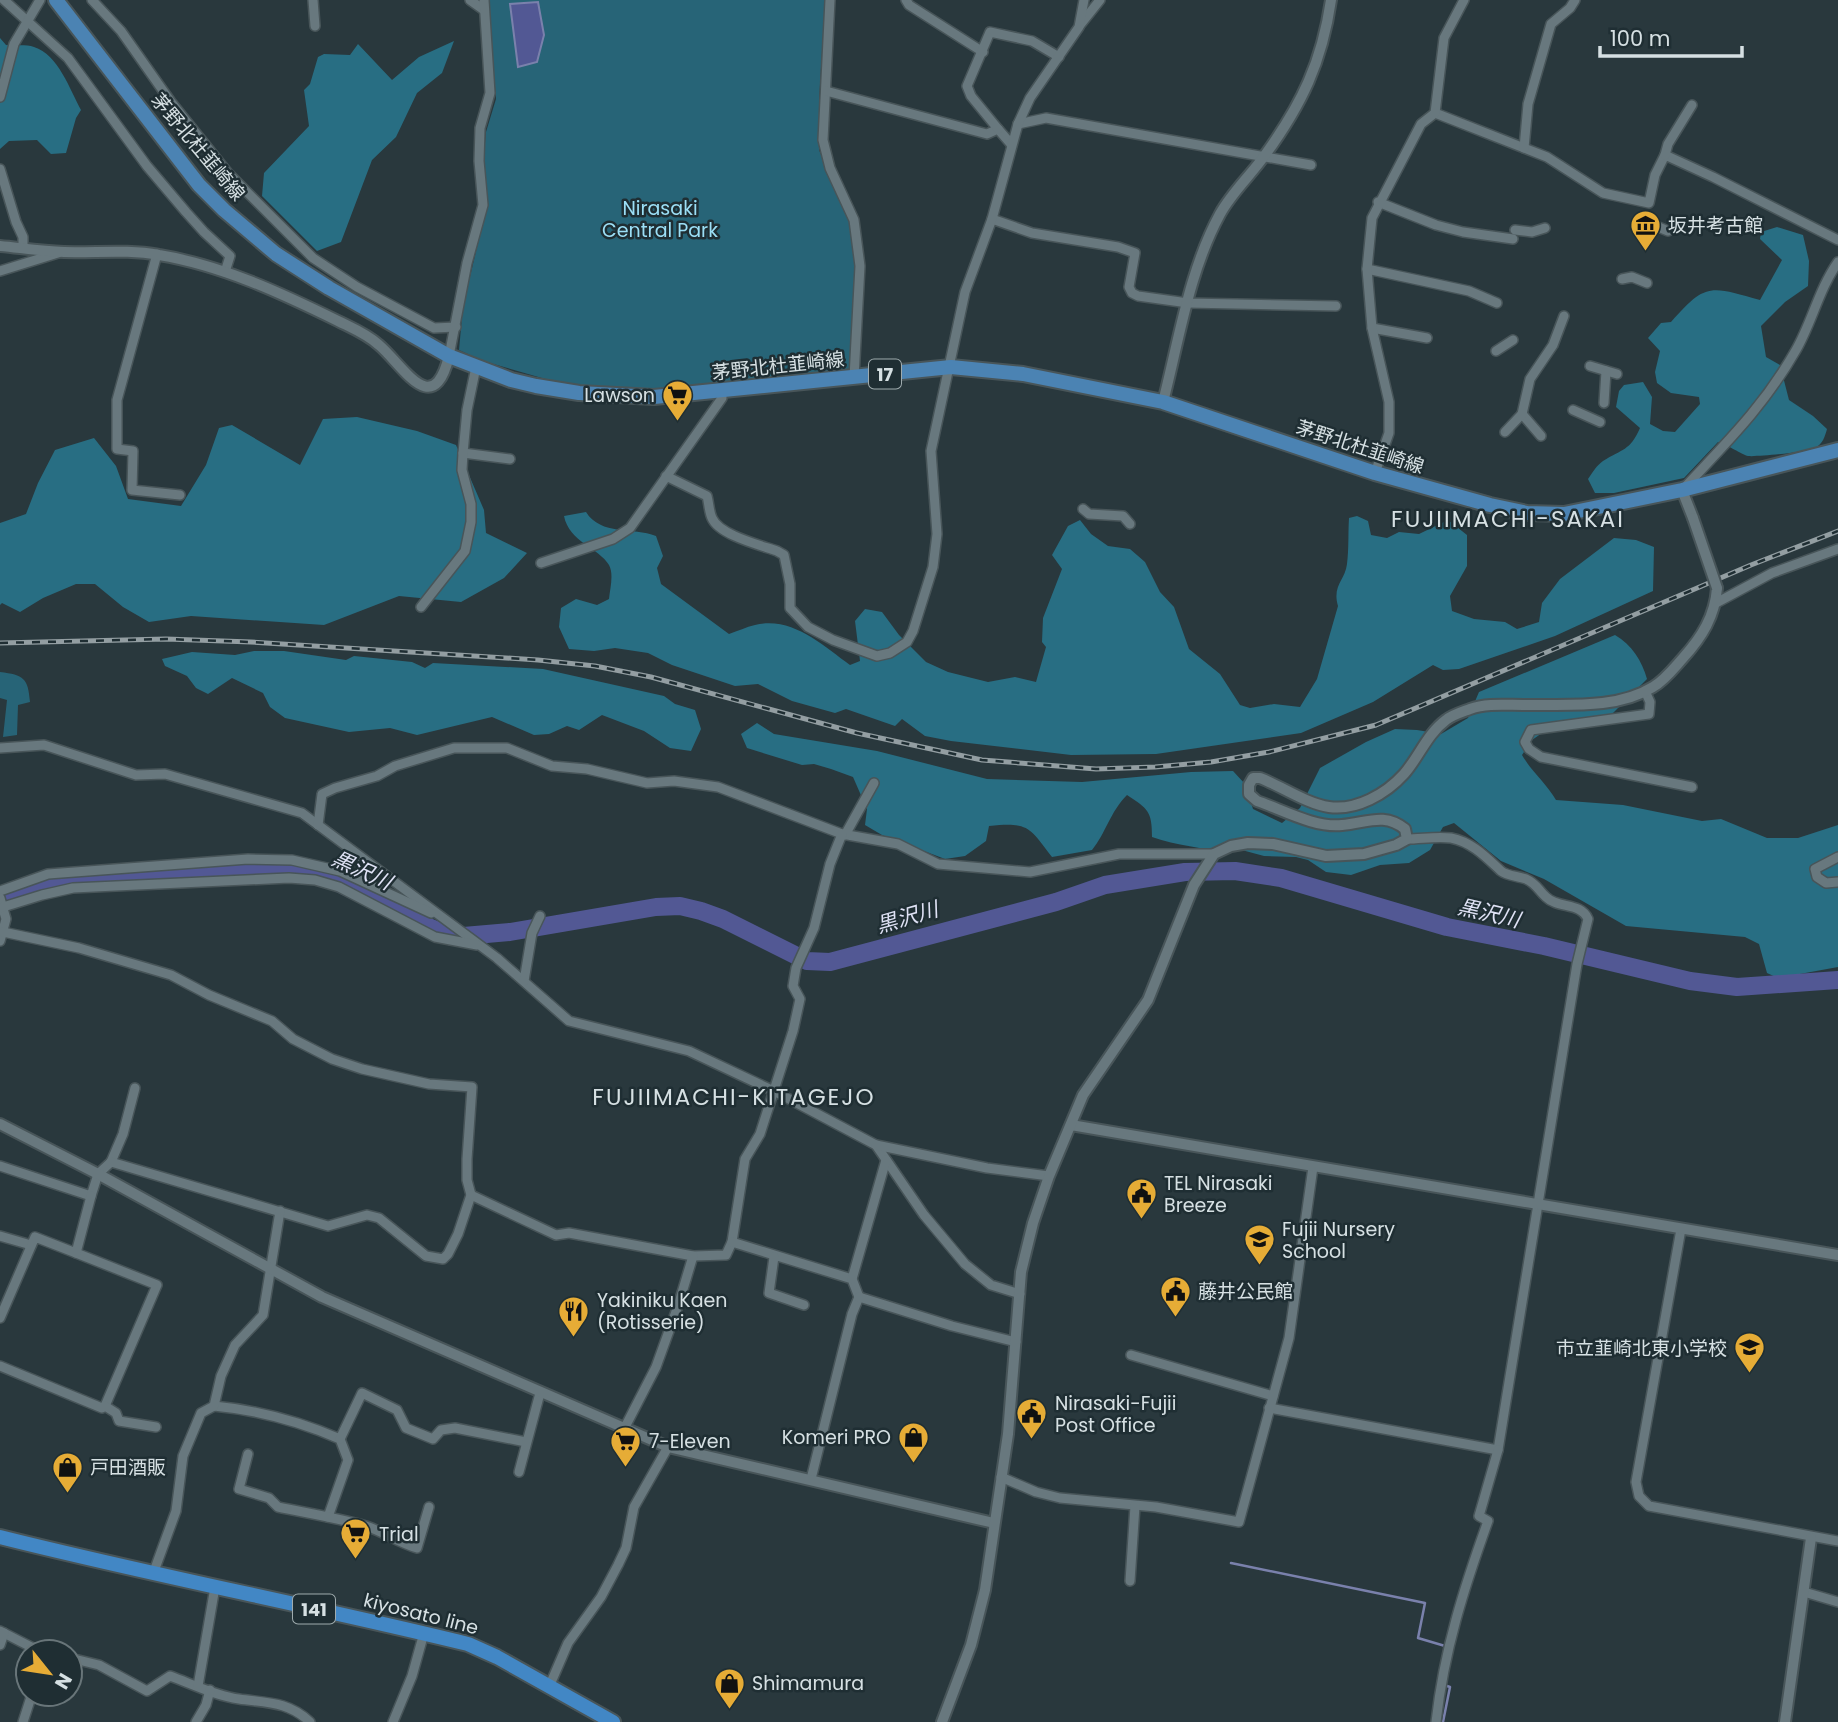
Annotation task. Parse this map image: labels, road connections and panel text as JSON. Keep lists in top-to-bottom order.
{
  "streets": {
    "highway": ["141", "kiyosato line"],
    "main road": ["茅野北杜韮崎線", "17"]
  },
  "districts": ["FUJIIMACHI-SAKAI", "FUJIIMACHI-KITAGEJO"],
  "water": ["黒沢川"],
  "parks": ["Nirasaki Central Park"],
  "places": {
    "museum": ["坂井考古館"],
    "supermarket": ["Lawson", "7-Eleven", "Trial"],
    "public building": ["TEL Nirasaki Breeze", "藤井公民館", "Nirasaki-Fujii Post Office"],
    "school or university": ["Fujii Nursery School", "市立韮崎北東小学校"],
    "restaurant": ["Yakiniku Kaen (Rotisserie)"],
    "shop": ["Komeri PRO", "戸田酒販", "Shimamura"]
  },
  "scale_bar": "100 m",
  "north": "bottom right"
}
